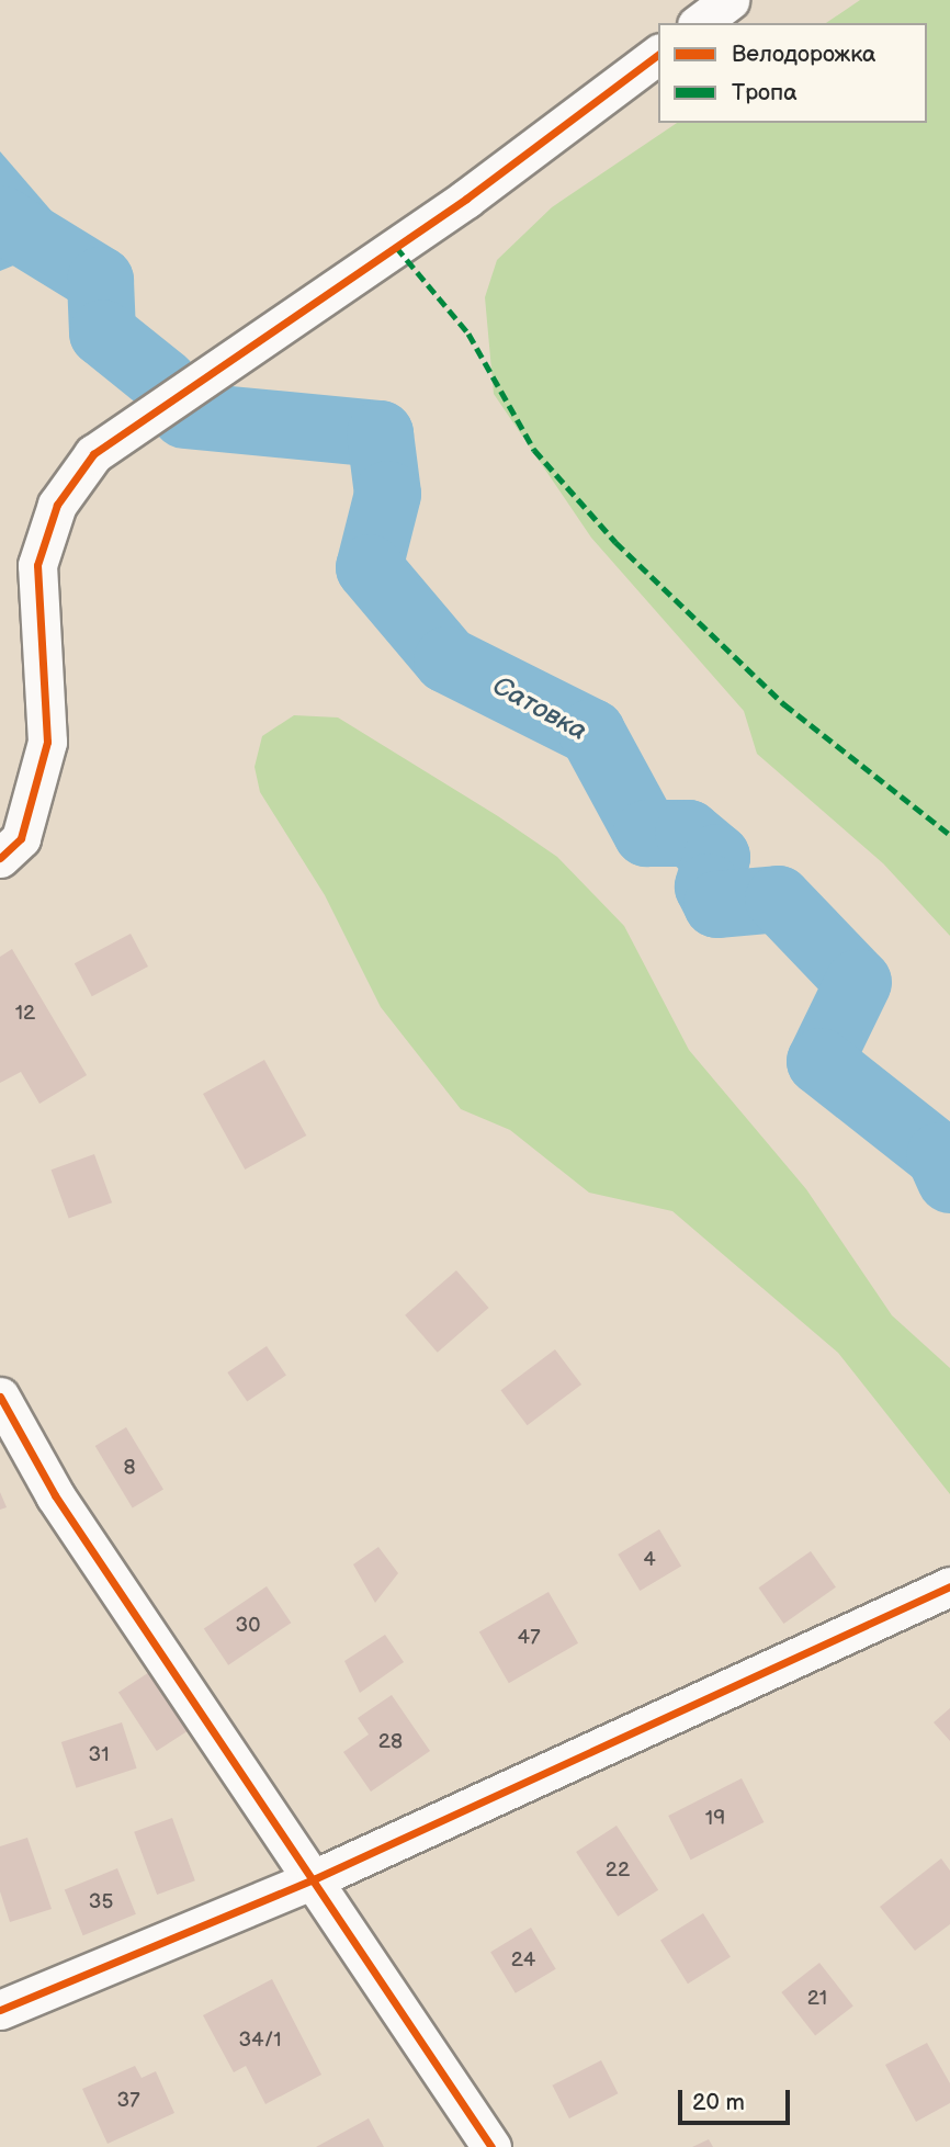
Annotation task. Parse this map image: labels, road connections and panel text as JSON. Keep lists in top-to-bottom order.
{
  "water": ["Сатовка"],
  "house_numbers": [
    "12",
    "8",
    "4",
    "30",
    "47",
    "28",
    "31",
    "19",
    "22",
    "35",
    "24",
    "21",
    "34/1",
    "37"
  ],
  "legend": ["Велодорожка", "Тропа"],
  "scale_bar": "20 m"
}
